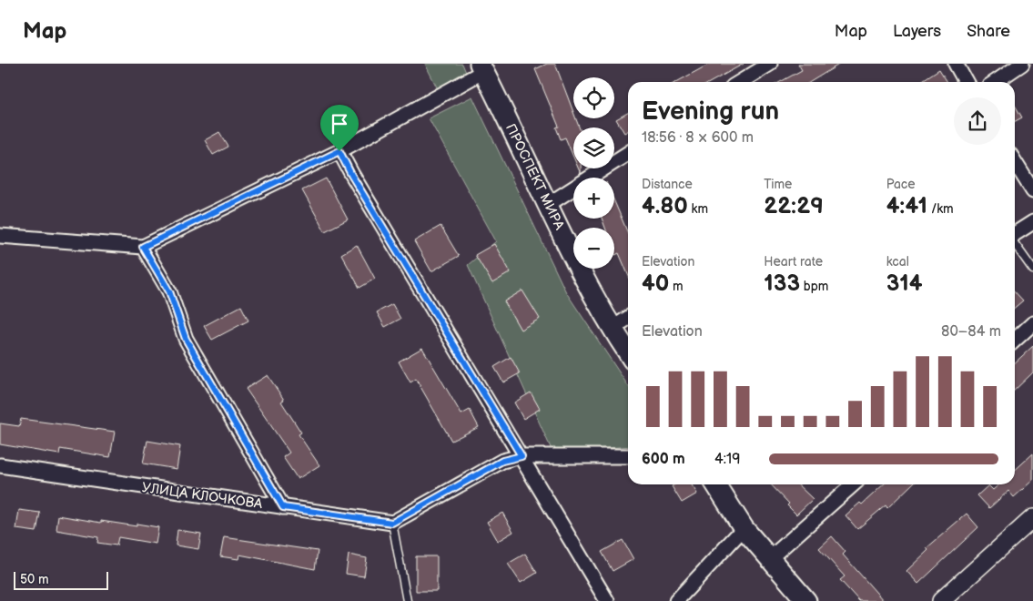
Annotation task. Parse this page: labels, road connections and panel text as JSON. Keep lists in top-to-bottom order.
{
  "streets": {
    "main road": ["ПРОСПЕКТ МИРА"],
    "street": ["УЛИЦА КЛОЧКОВА"]
  },
  "scale_bar": "50 m",
  "page": {
    "header": "Map",
    "nav": ["Map", "Layers", "Share"],
    "map_buttons": ["+", "−"],
    "heading": ["Evening run", "18:56 · 8 × 600 m"],
    "stats": [
      ["Distance", "4.80 km"],
      ["Time", "22:29"],
      ["Pace", "4:41 /km"],
      ["Elevation", "40 m"],
      ["Heart rate", "133 bpm"],
      ["kcal", "314"]
    ],
    "chart": ["Elevation", "80–84 m"],
    "list": [
      {
        "name": "600 m",
        "note": "4:19"
      }
    ],
    "scale": "50 m"
  }
}
